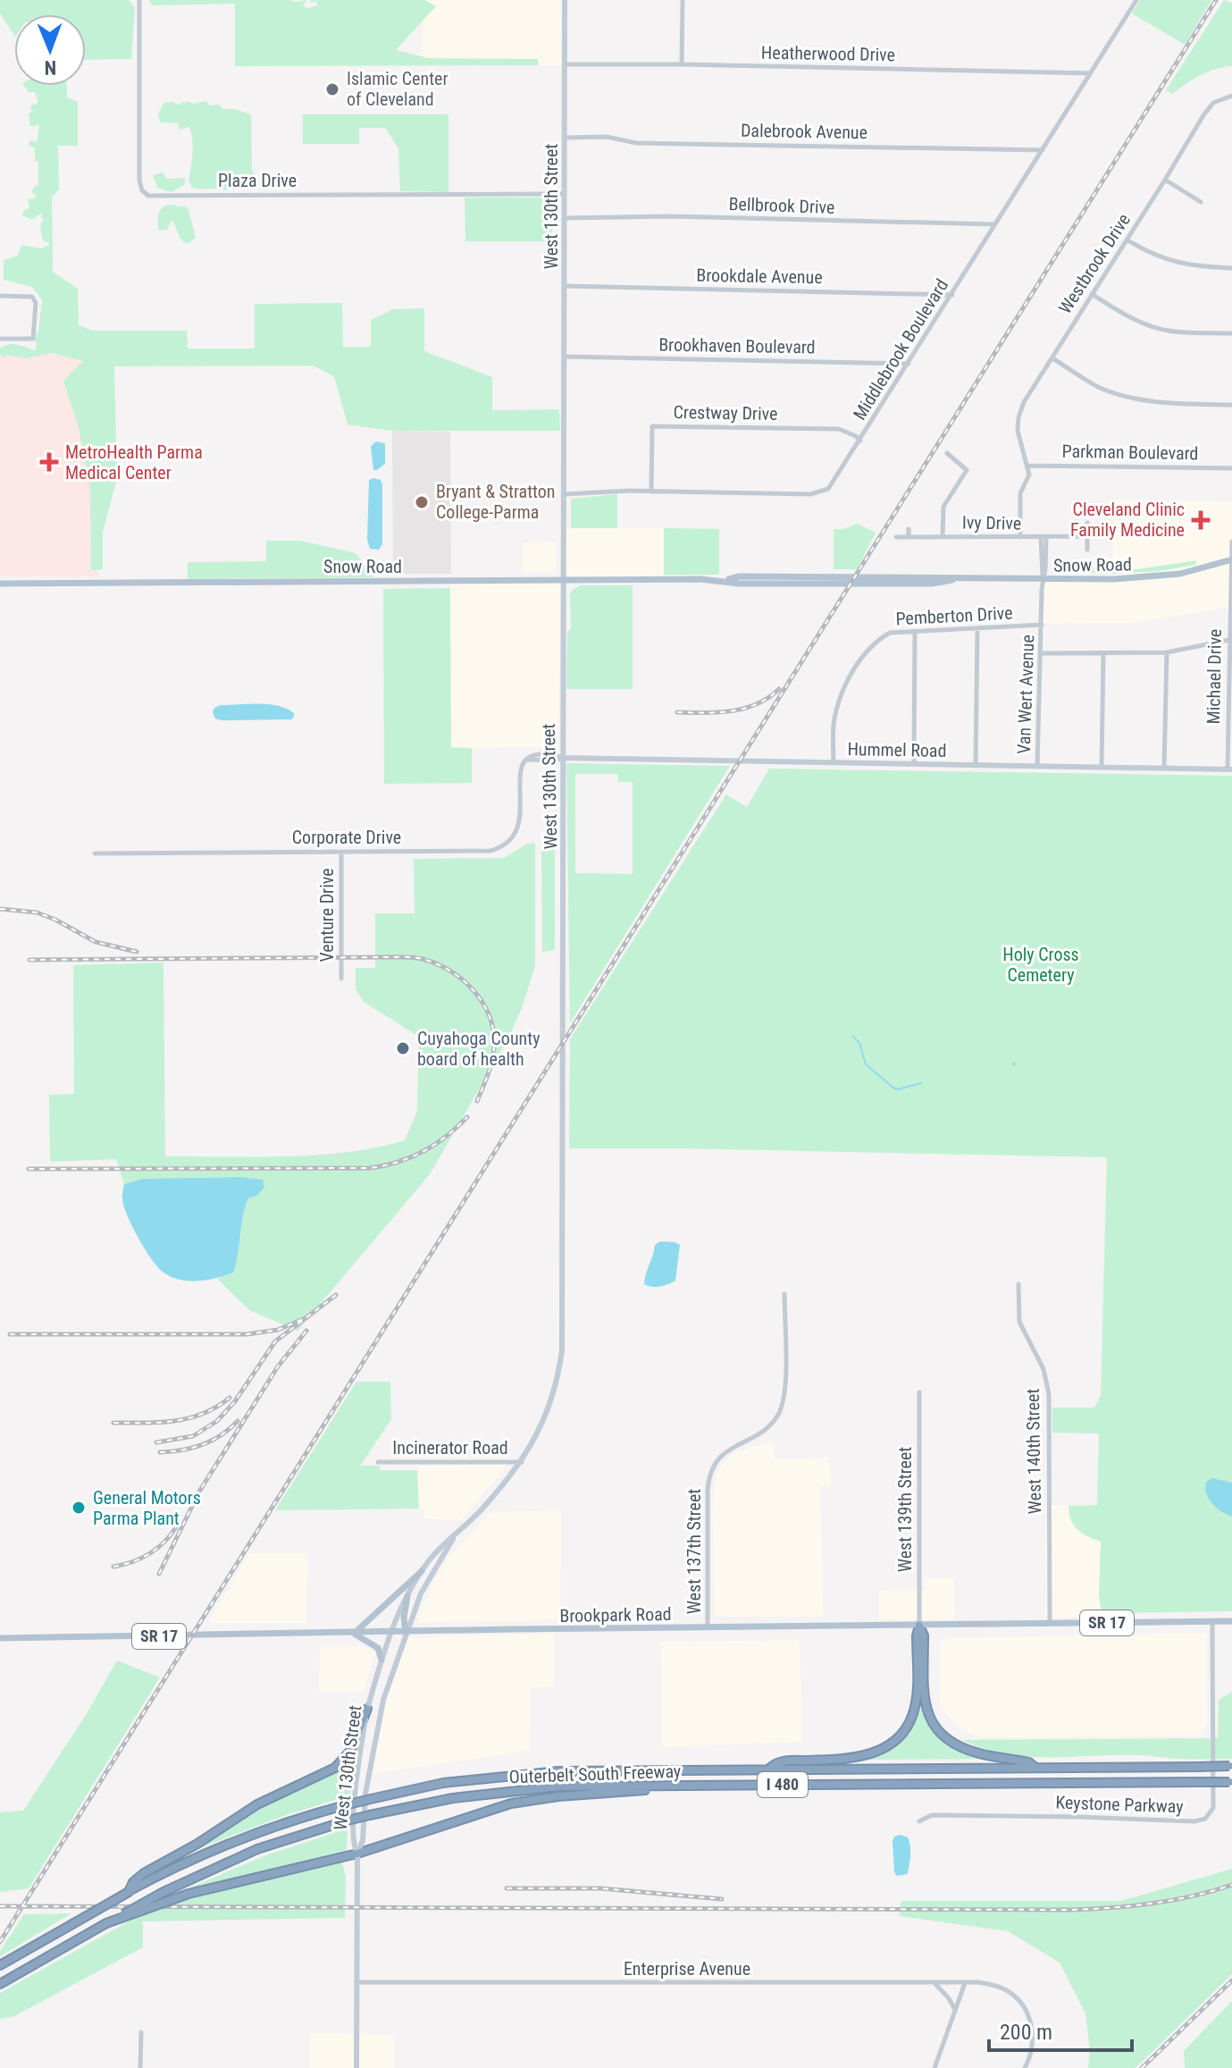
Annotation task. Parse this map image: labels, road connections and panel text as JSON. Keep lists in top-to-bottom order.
{
  "streets": {
    "highway": ["Outerbelt South Freeway", "I 480"],
    "main road": [
      "West 130th Street",
      "Snow Road",
      "Hummel Road",
      "Brookpark Road",
      "SR 17"
    ],
    "street": [
      "Heatherwood Drive",
      "Dalebrook Avenue",
      "Plaza Drive",
      "Bellbrook Drive",
      "Westbrook Drive",
      "Brookdale Avenue",
      "Brookhaven Boulevard",
      "Middlebrook Boulevard",
      "Crestway Drive",
      "Parkman Boulevard",
      "Ivy Drive",
      "Pemberton Drive",
      "Michael Drive",
      "Van Wert Avenue",
      "Corporate Drive",
      "Venture Drive",
      "Incinerator Road",
      "West 140th Street",
      "West 139th Street",
      "West 137th Street",
      "Keystone Parkway",
      "Enterprise Avenue"
    ]
  },
  "crossings": [
    ["Heatherwood Drive", "West 130th Street"],
    ["Heatherwood Drive", "Middlebrook Boulevard"],
    ["Dalebrook Avenue", "West 130th Street"],
    ["Dalebrook Avenue", "Middlebrook Boulevard"],
    ["Plaza Drive", "West 130th Street"],
    ["Bellbrook Drive", "West 130th Street"],
    ["Bellbrook Drive", "Middlebrook Boulevard"],
    ["West 130th Street", "Brookdale Avenue"],
    ["West 130th Street", "Brookhaven Boulevard"],
    ["West 130th Street", "Middlebrook Boulevard"],
    ["West 130th Street", "Snow Road"],
    ["West 130th Street", "Hummel Road"],
    ["West 130th Street", "Corporate Drive"],
    ["West 130th Street", "Incinerator Road"],
    ["West 130th Street", "Brookpark Road"],
    ["West 130th Street", "Enterprise Avenue"],
    ["Westbrook Drive", "Parkman Boulevard"],
    ["Brookdale Avenue", "Middlebrook Boulevard"],
    ["Brookhaven Boulevard", "Middlebrook Boulevard"],
    ["Middlebrook Boulevard", "Crestway Drive"],
    ["Ivy Drive", "Van Wert Avenue"],
    ["Snow Road", "Michael Drive"],
    ["Snow Road", "Van Wert Avenue"],
    ["Pemberton Drive", "Van Wert Avenue"],
    ["Pemberton Drive", "Hummel Road"],
    ["Michael Drive", "Hummel Road"],
    ["Van Wert Avenue", "Hummel Road"],
    ["Hummel Road", "Corporate Drive"],
    ["Corporate Drive", "Venture Drive"],
    ["West 140th Street", "Brookpark Road"],
    ["West 139th Street", "Brookpark Road"],
    ["West 137th Street", "Brookpark Road"],
    ["Brookpark Road", "Keystone Parkway"]
  ],
  "parks": ["Holy Cross Cemetery"],
  "places": {
    "other": [
      "Islamic Center of Cleveland",
      "Bryant & Stratton College-Parma",
      "Cuyahoga County board of health",
      "General Motors Parma Plant"
    ],
    "health": ["MetroHealth Parma Medical Center", "Cleveland Clinic Family Medicine"]
  },
  "scale_bar": "200 m",
  "north": "bottom"
}
